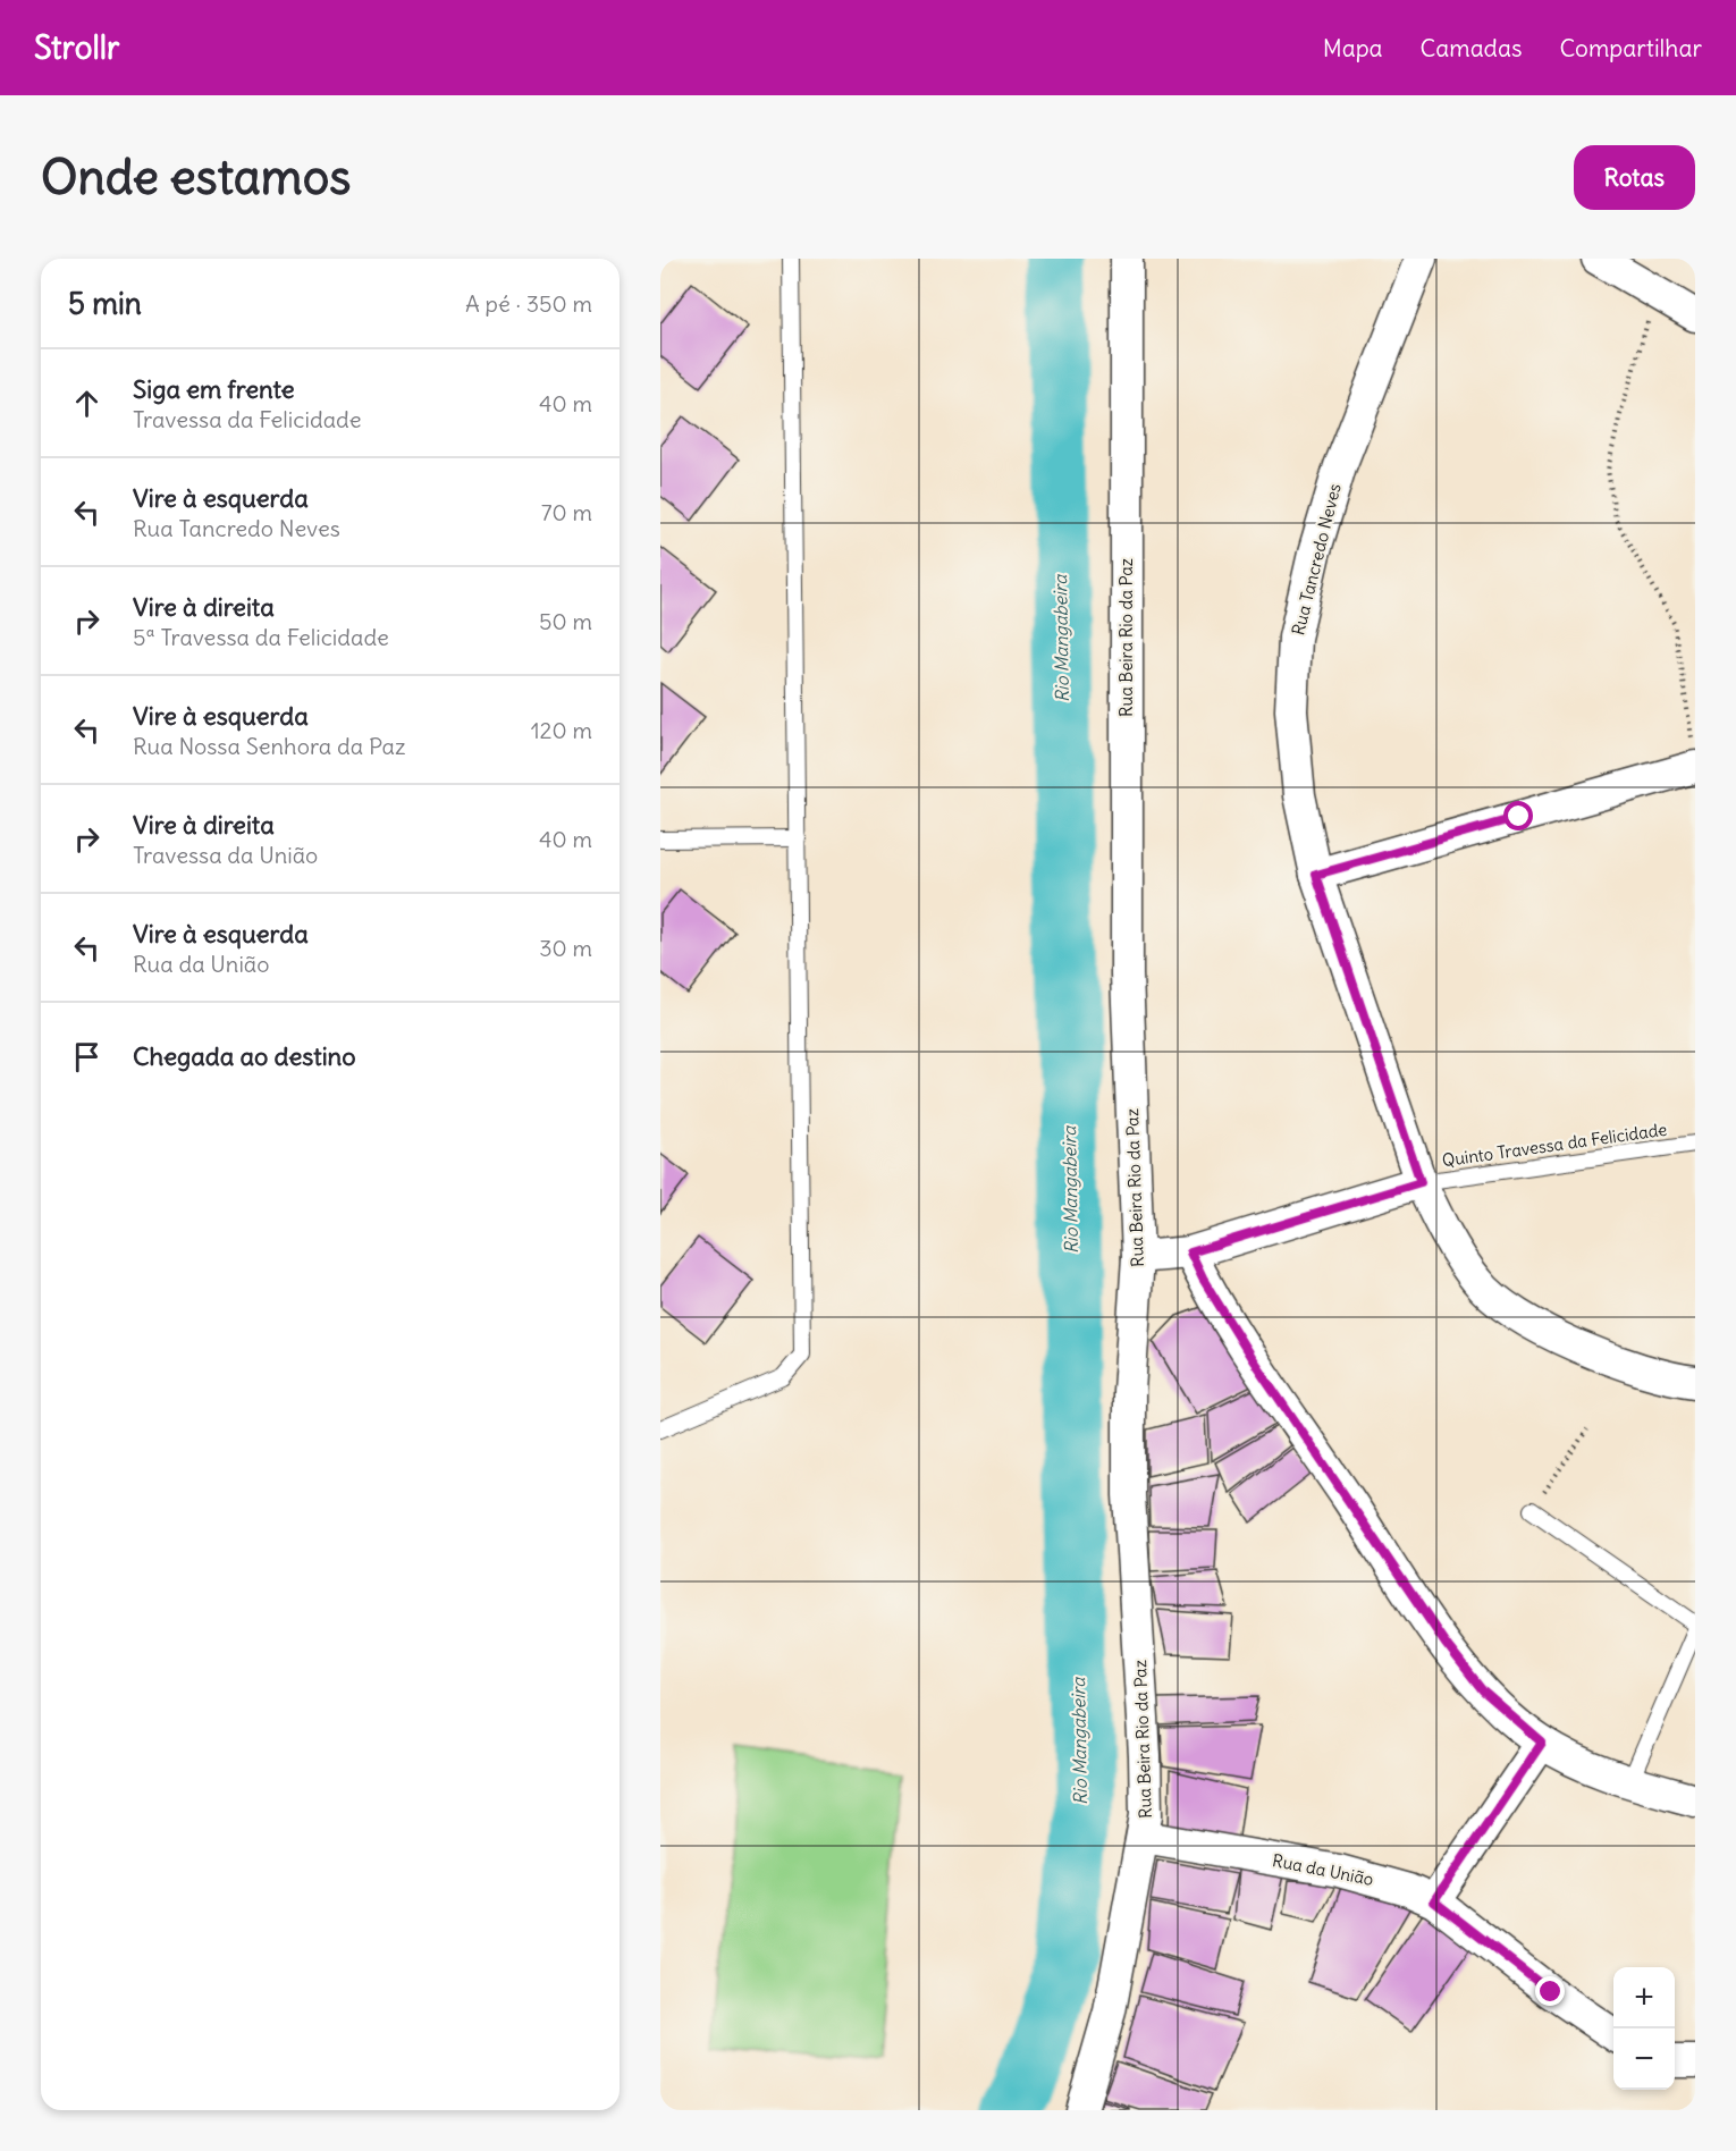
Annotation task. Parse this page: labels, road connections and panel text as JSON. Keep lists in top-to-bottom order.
{
  "streets": {
    "street": ["Rua Tancredo Neves", "Rua Beira Rio da Paz", "Rua da União"],
    "lane": ["Quinto Travessa da Felicidade"]
  },
  "crossings": [
    ["Rua Tancredo Neves", "Quinto Travessa da Felicidade"],
    ["Rua Beira Rio da Paz", "Rua da União"]
  ],
  "water": ["Rio Mangabeira"],
  "page": {
    "header": "Strollr",
    "nav": ["Mapa", "Camadas", "Compartilhar"],
    "buttons": "Rotas",
    "title": "Onde estamos",
    "heading": ["5 min", "A pé · 350 m"],
    "list": [
      ["Siga em frente", "Travessa da Felicidade", "40 m"],
      ["Vire à esquerda", "Rua Tancredo Neves", "70 m"],
      ["Vire à direita", "5ª Travessa da Felicidade", "50 m"],
      ["Vire à esquerda", "Rua Nossa Senhora da Paz", "120 m"],
      ["Vire à direita", "Travessa da União", "40 m"],
      ["Vire à esquerda", "Rua da União", "30 m"],
      "Chegada ao destino"
    ],
    "map_buttons": ["+", "−"]
  }
}
